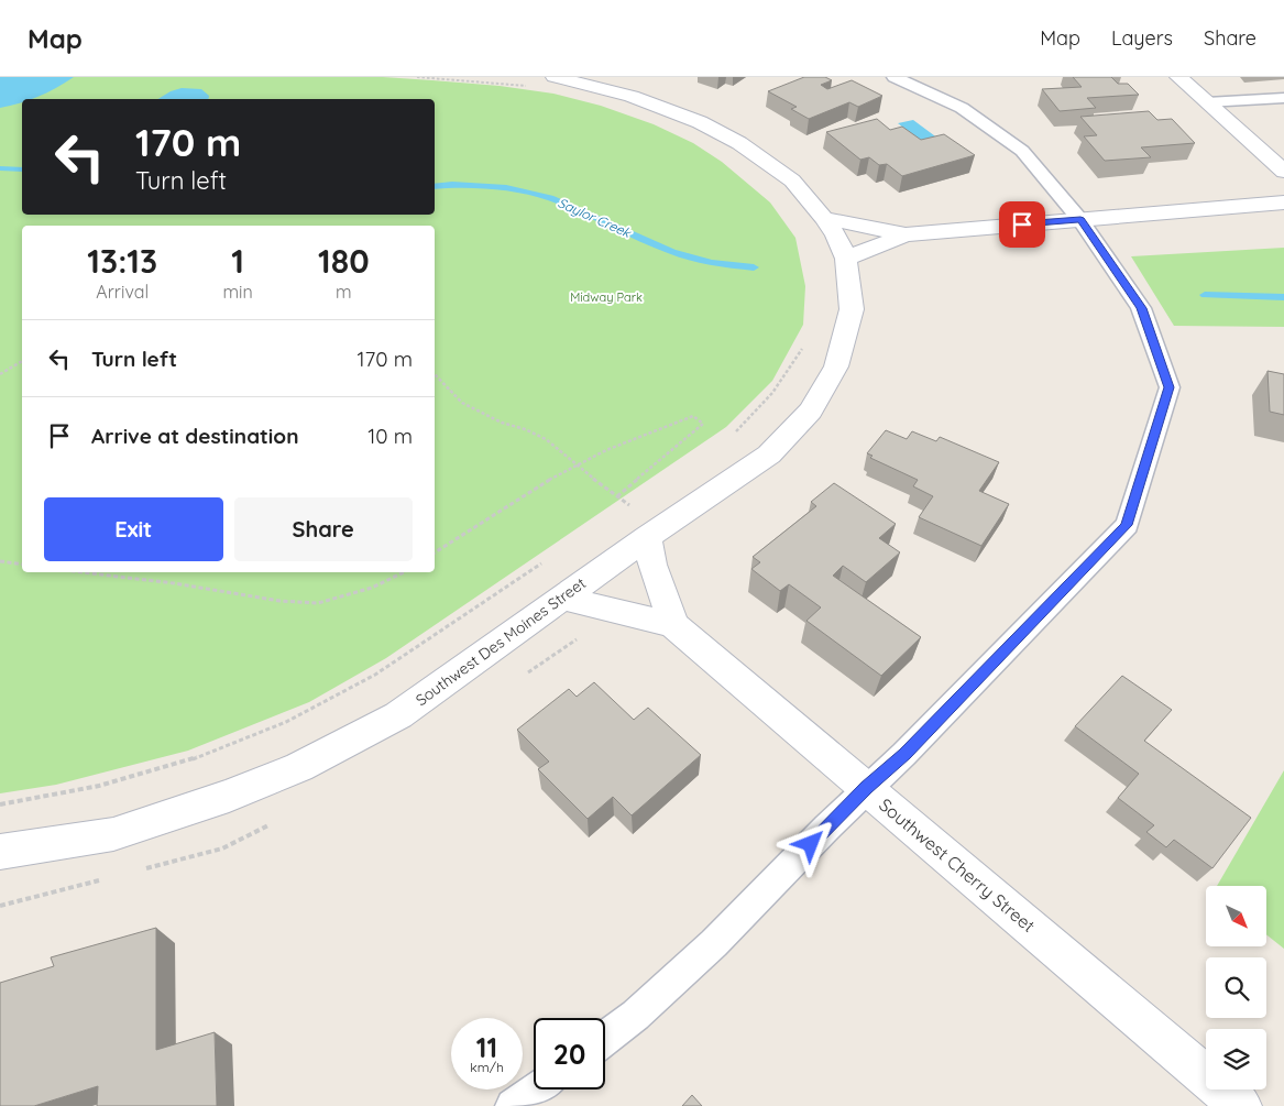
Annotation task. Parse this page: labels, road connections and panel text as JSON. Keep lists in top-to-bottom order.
{
  "streets": {
    "street": ["Southwest Des Moines Street", "Southwest Cherry Street"]
  },
  "crossings": [
    ["Southwest Des Moines Street", "Southwest Cherry Street"]
  ],
  "water": ["Saylor Creek"],
  "parks": ["Midway Park"],
  "north": "bottom right",
  "page": {
    "header": "Map",
    "nav": ["Map", "Layers", "Share"],
    "turn": ["170 m", "Turn left"],
    "eta": [
      "13:13",
      "Arrival",
      "1",
      "min",
      "180",
      "m"
    ],
    "list": [
      {
        "name": "Turn left",
        "value": "170 m"
      },
      {
        "name": "Arrive at destination",
        "value": "10 m"
      }
    ],
    "buttons": ["Exit", "Share"],
    "speed": "11 km/h",
    "limit": "20"
  }
}
